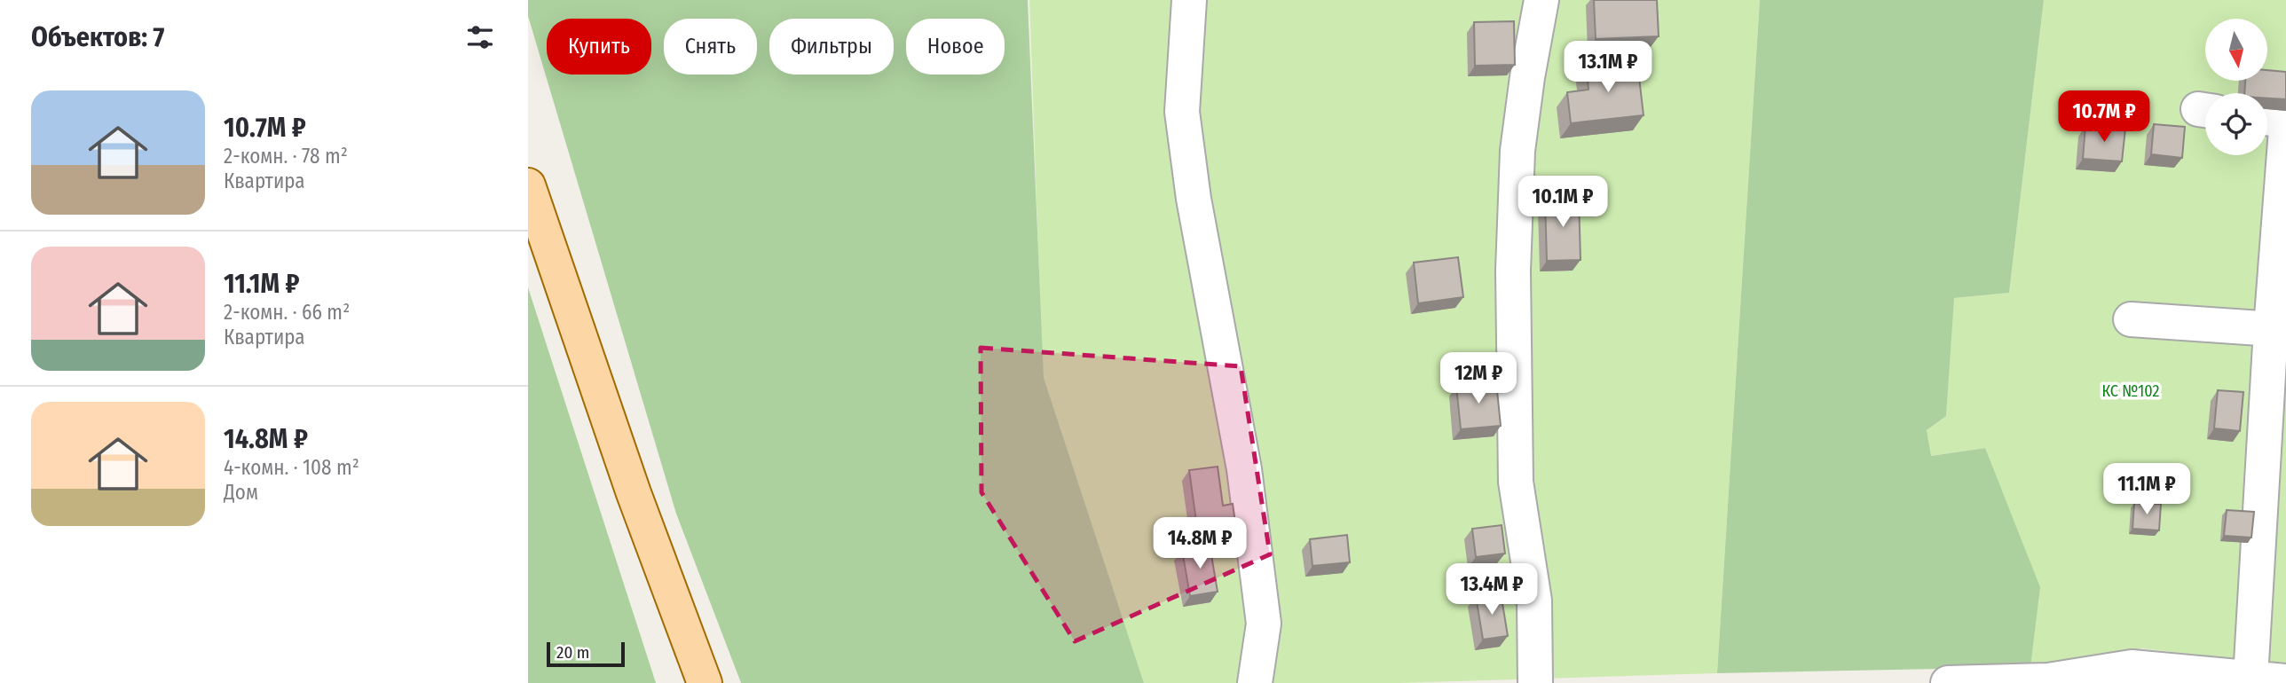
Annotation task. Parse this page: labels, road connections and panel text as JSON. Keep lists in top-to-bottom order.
{
  "parks": ["КС №102"],
  "scale_bar": "20 m",
  "north": "bottom",
  "page": {
    "heading": "Объектов: 7",
    "chip": [
      "Купить",
      "Снять",
      "Фильтры",
      "Новое"
    ],
    "price": [
      "13.1M ₽",
      "10.7M ₽",
      "10.1M ₽",
      "12M ₽",
      "11.1M ₽",
      "14.8M ₽",
      "13.4M ₽"
    ],
    "list": [
      {
        "name": "10.7M ₽",
        "note": "2-комн. · 78 m² · Квартира"
      },
      {
        "name": "11.1M ₽",
        "note": "2-комн. · 66 m² · Квартира"
      },
      {
        "name": "14.8M ₽",
        "note": "4-комн. · 108 m² · Дом"
      }
    ],
    "scale": "20 m"
  }
}
